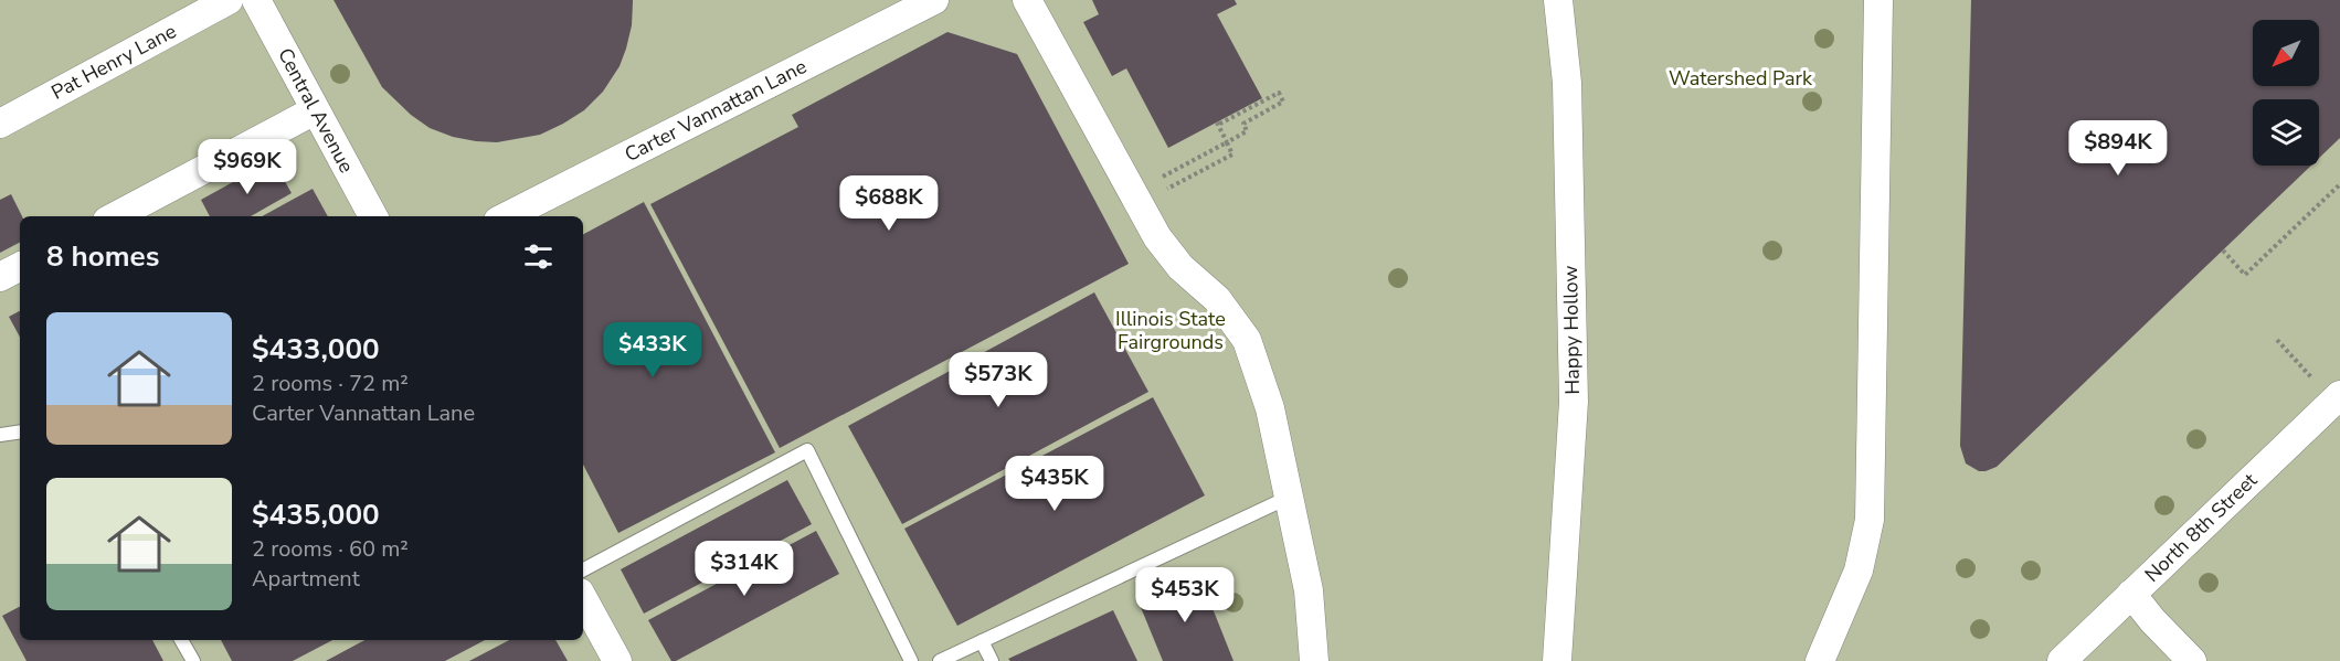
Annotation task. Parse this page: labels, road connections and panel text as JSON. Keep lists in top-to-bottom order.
{
  "streets": {
    "street": [
      "Pat Henry Lane",
      "Central Avenue",
      "Carter Vannattan Lane",
      "Happy Hollow",
      "North 8th Street"
    ]
  },
  "parks": ["Watershed Park", "Illinois State Fairgrounds"],
  "north": "bottom left",
  "page": {
    "price": [
      "$894K",
      "$969K",
      "$688K",
      "$433K",
      "$573K",
      "$435K",
      "$314K",
      "$453K"
    ],
    "heading": "8 homes",
    "list": [
      {
        "name": "$433,000",
        "note": "2 rooms · 72 m² · Carter Vannattan Lane"
      },
      {
        "name": "$435,000",
        "note": "2 rooms · 60 m² · Apartment"
      }
    ]
  }
}
